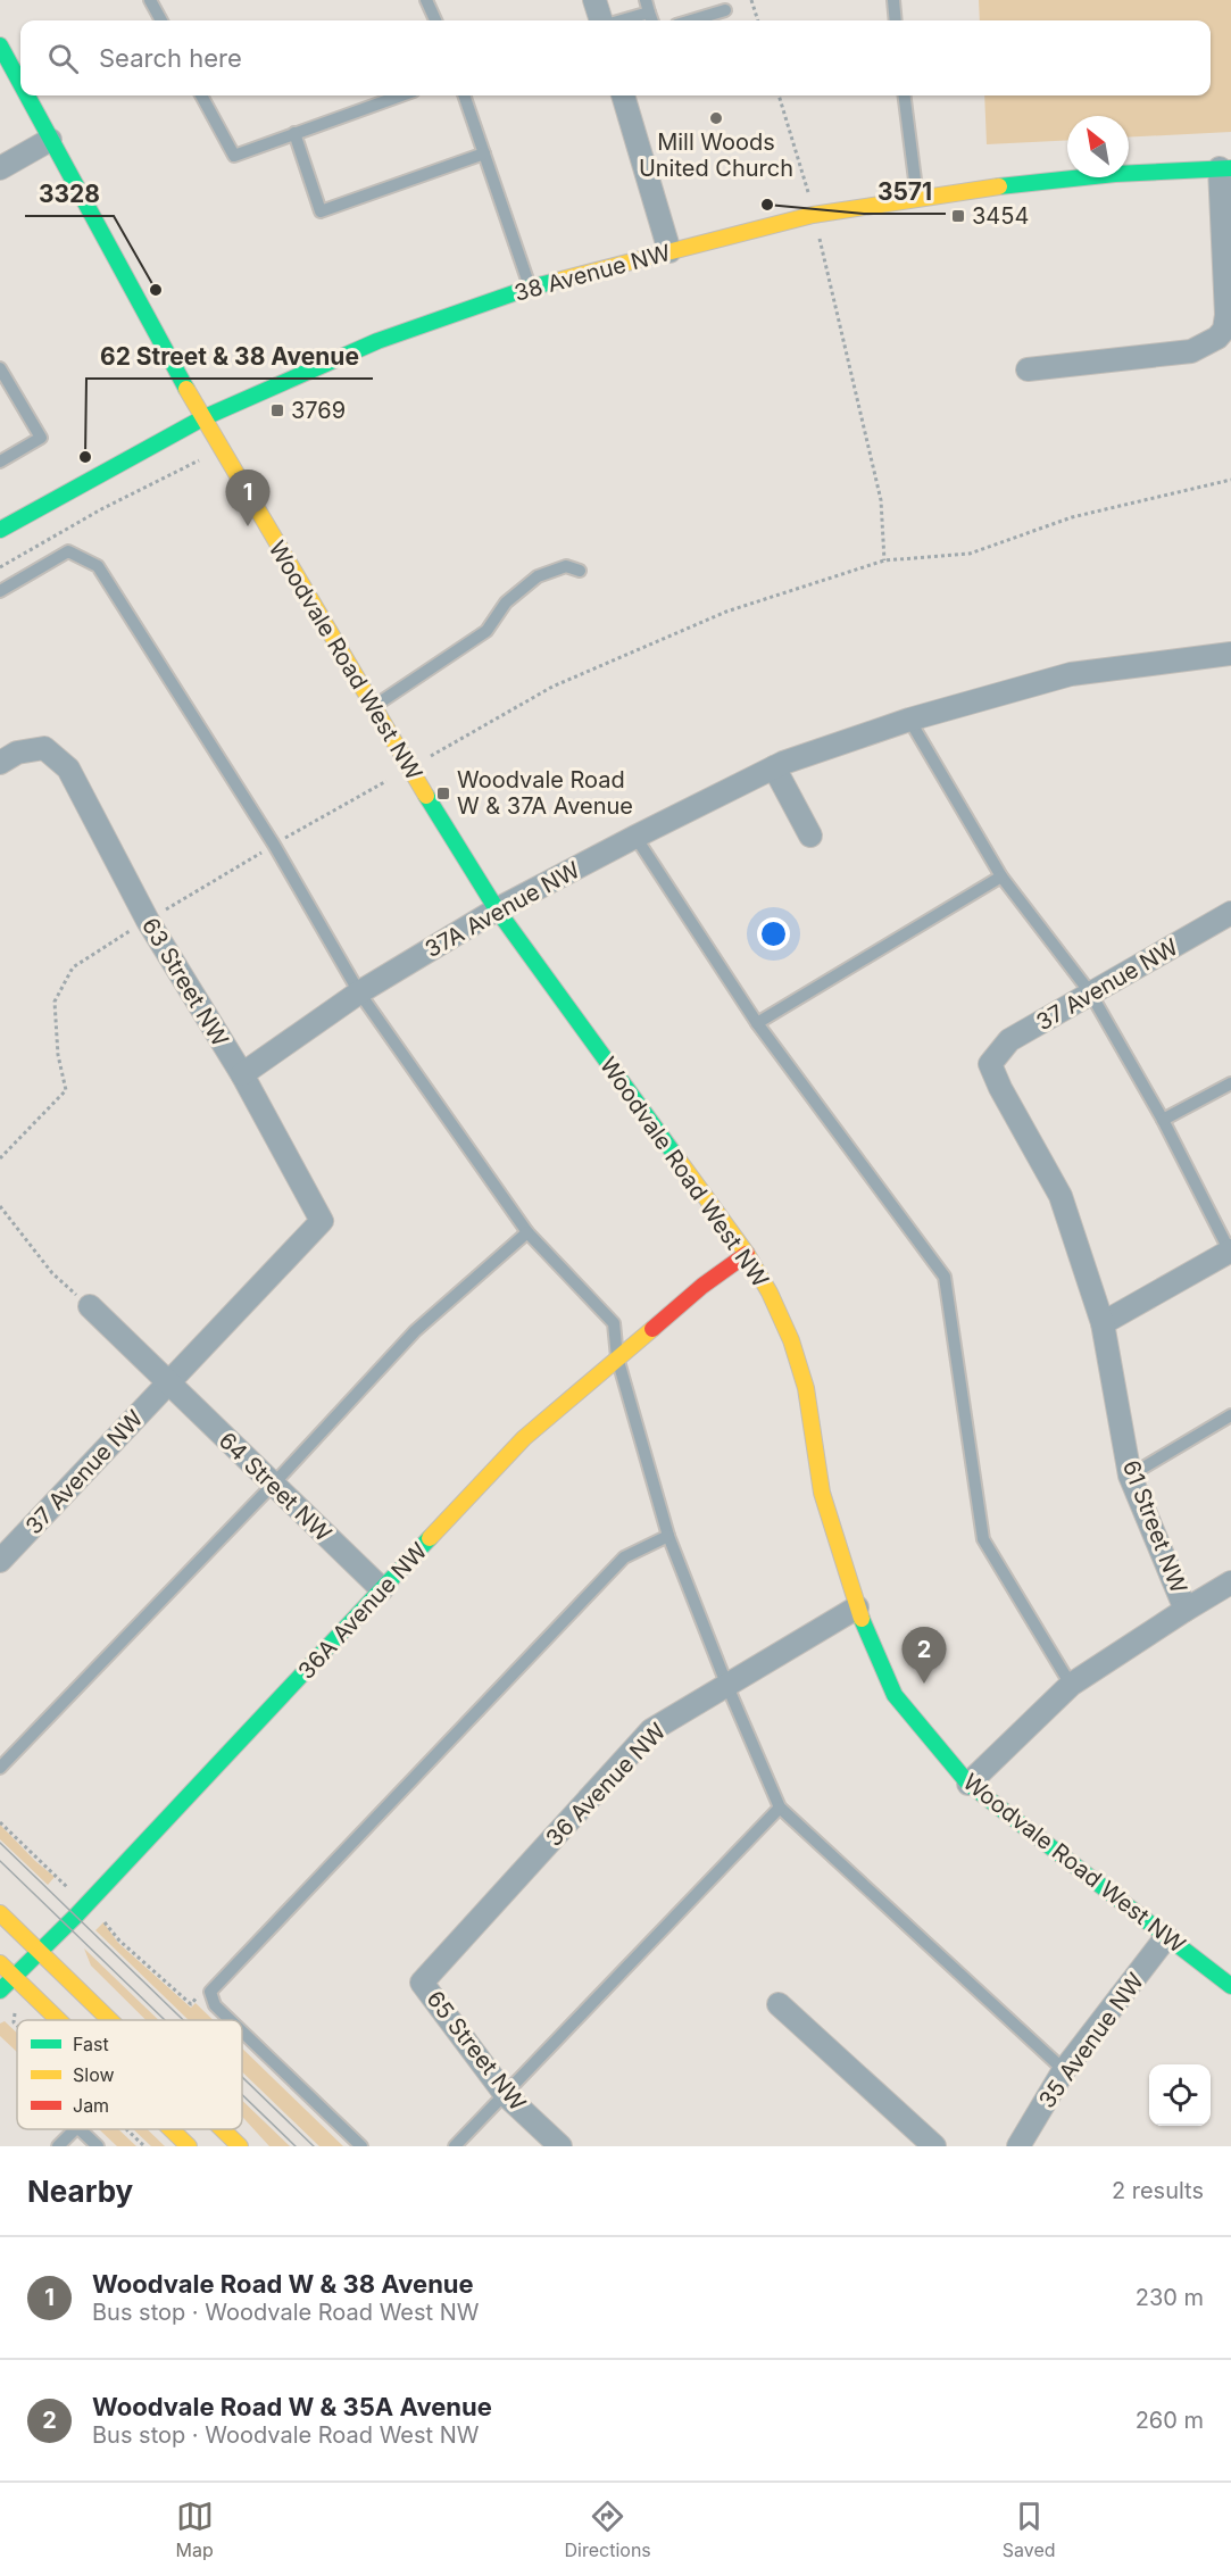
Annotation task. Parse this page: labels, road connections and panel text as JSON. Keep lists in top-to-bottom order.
{
  "streets": {
    "street": [
      "38 Avenue NW",
      "Woodvale Road West NW",
      "37A Avenue NW",
      "63 Street NW",
      "37 Avenue NW",
      "64 Street NW",
      "61 Street NW",
      "36A Avenue NW",
      "36 Avenue NW",
      "35 Avenue NW",
      "65 Street NW"
    ]
  },
  "crossings": [
    ["38 Avenue NW", "Woodvale Road West NW"],
    ["Woodvale Road West NW", "37A Avenue NW"],
    ["Woodvale Road West NW", "36A Avenue NW"],
    ["Woodvale Road West NW", "36 Avenue NW"],
    ["Woodvale Road West NW", "35 Avenue NW"],
    ["37A Avenue NW", "63 Street NW"],
    ["63 Street NW", "37 Avenue NW"],
    ["37 Avenue NW", "64 Street NW"],
    ["37 Avenue NW", "61 Street NW"],
    ["64 Street NW", "36A Avenue NW"],
    ["36 Avenue NW", "65 Street NW"]
  ],
  "places": {
    "other": [
      "Mill Woods United Church",
      "3571",
      "3328",
      "62 Street & 38 Avenue"
    ],
    "transit": ["3454", "3769", "Woodvale Road W & 37A Avenue"]
  },
  "legend": ["Fast", "Slow", "Jam"],
  "north": "top left",
  "page": {
    "search": "Search here",
    "pins": ["1", "2"],
    "heading": ["Nearby", "2 results"],
    "list": [
      {
        "mark": "1",
        "name": "Woodvale Road W & 38 Avenue",
        "note": "Bus stop · Woodvale Road West NW",
        "value": "230 m"
      },
      {
        "mark": "2",
        "name": "Woodvale Road W & 35A Avenue",
        "note": "Bus stop · Woodvale Road West NW",
        "value": "260 m"
      }
    ],
    "nav": ["Map", "Directions", "Saved"]
  }
}
